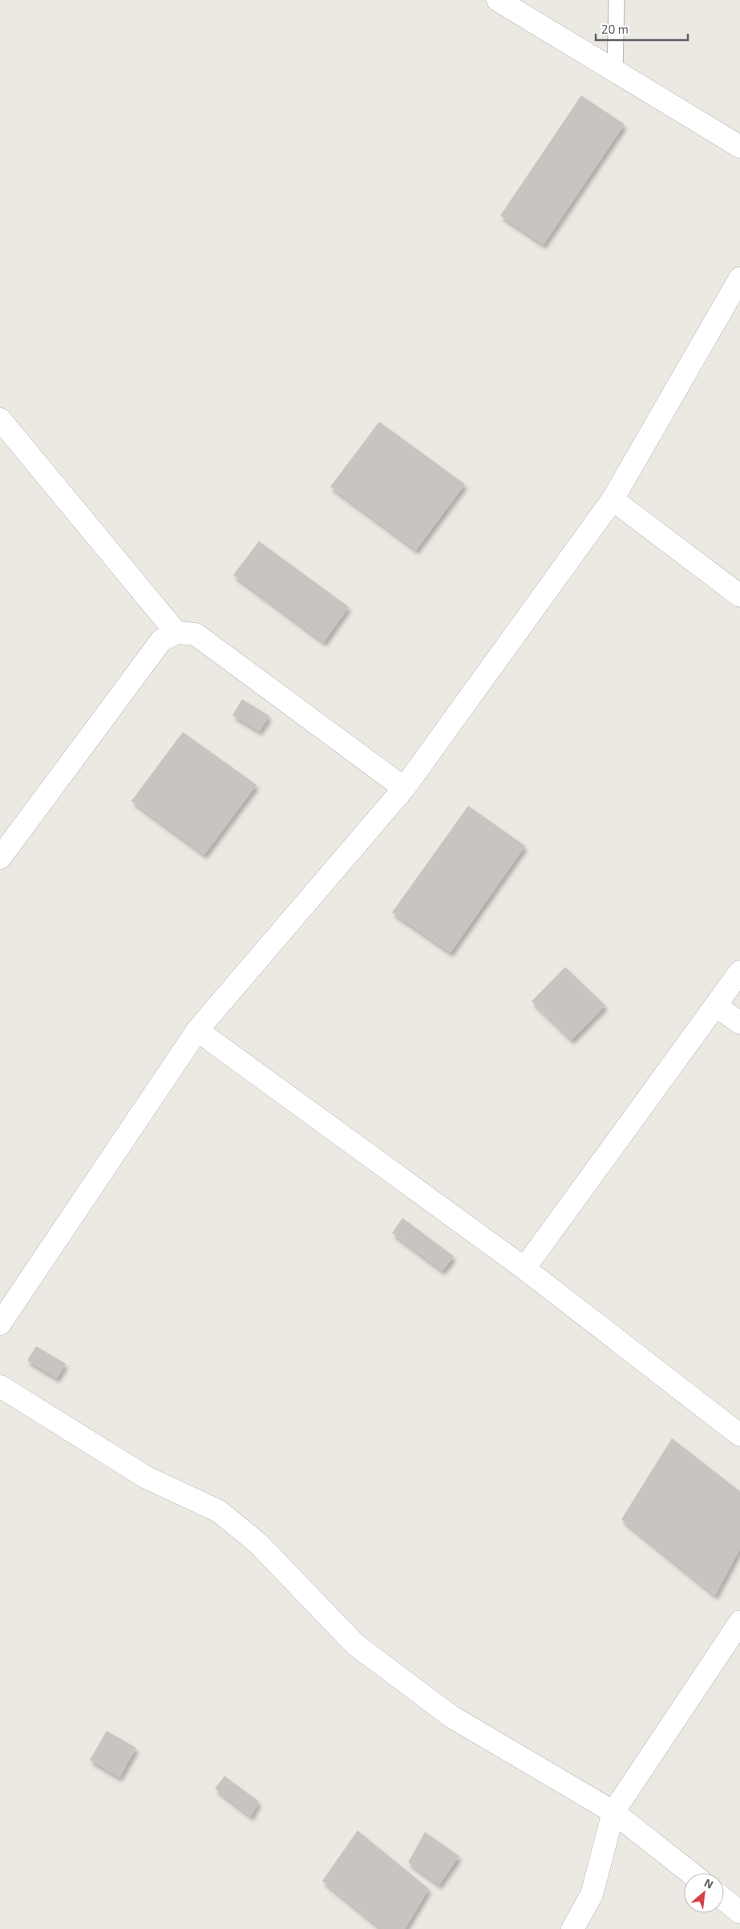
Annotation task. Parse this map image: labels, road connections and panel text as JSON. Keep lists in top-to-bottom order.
{
  "scale_bar": "20 m",
  "north": "top right"
}
